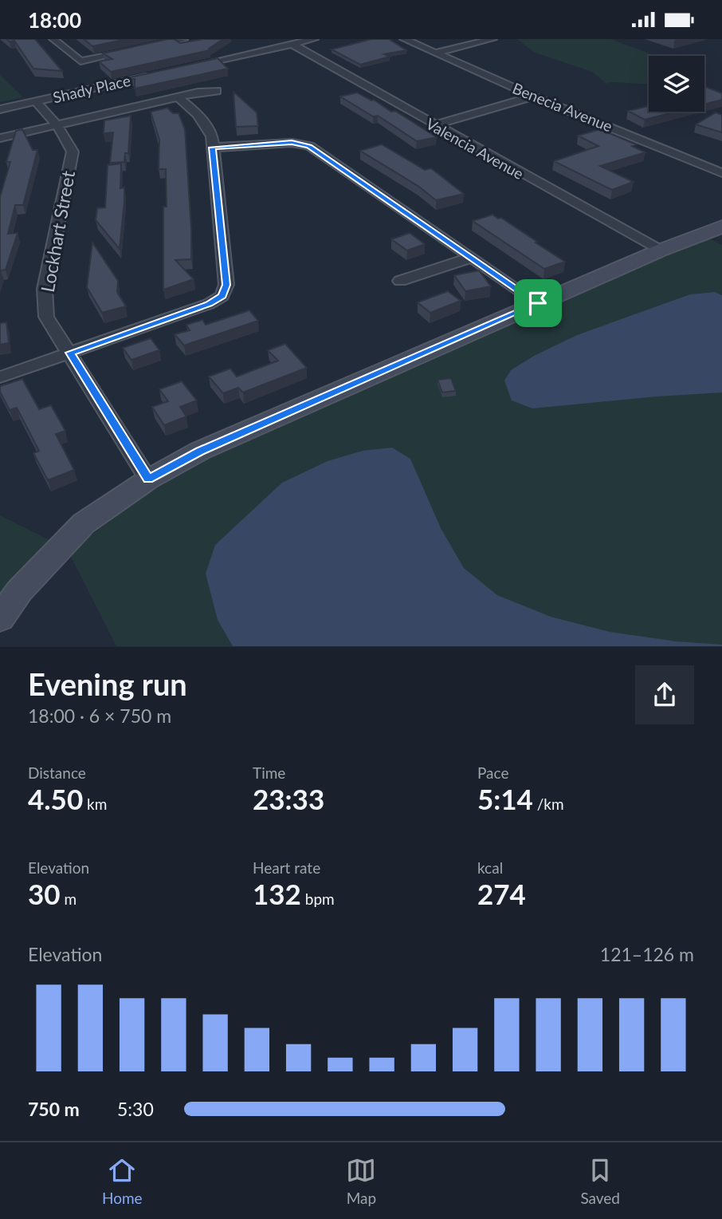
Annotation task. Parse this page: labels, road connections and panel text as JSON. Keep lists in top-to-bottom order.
{
  "streets": {
    "street": [
      "Shady Place",
      "Benecia Avenue",
      "Valencia Avenue",
      "Lockhart Street"
    ]
  },
  "crossings": [
    ["Shady Place", "Lockhart Street"]
  ],
  "page": {
    "status": "18:00",
    "heading": ["Evening run", "18:00 · 6 × 750 m"],
    "stats": [
      ["Distance", "4.50 km"],
      ["Time", "23:33"],
      ["Pace", "5:14 /km"],
      ["Elevation", "30 m"],
      ["Heart rate", "132 bpm"],
      ["kcal", "274"]
    ],
    "chart": ["Elevation", "121–126 m"],
    "list": [
      {
        "name": "750 m",
        "note": "5:30"
      }
    ],
    "tabs": ["Home", "Map", "Saved"]
  }
}
